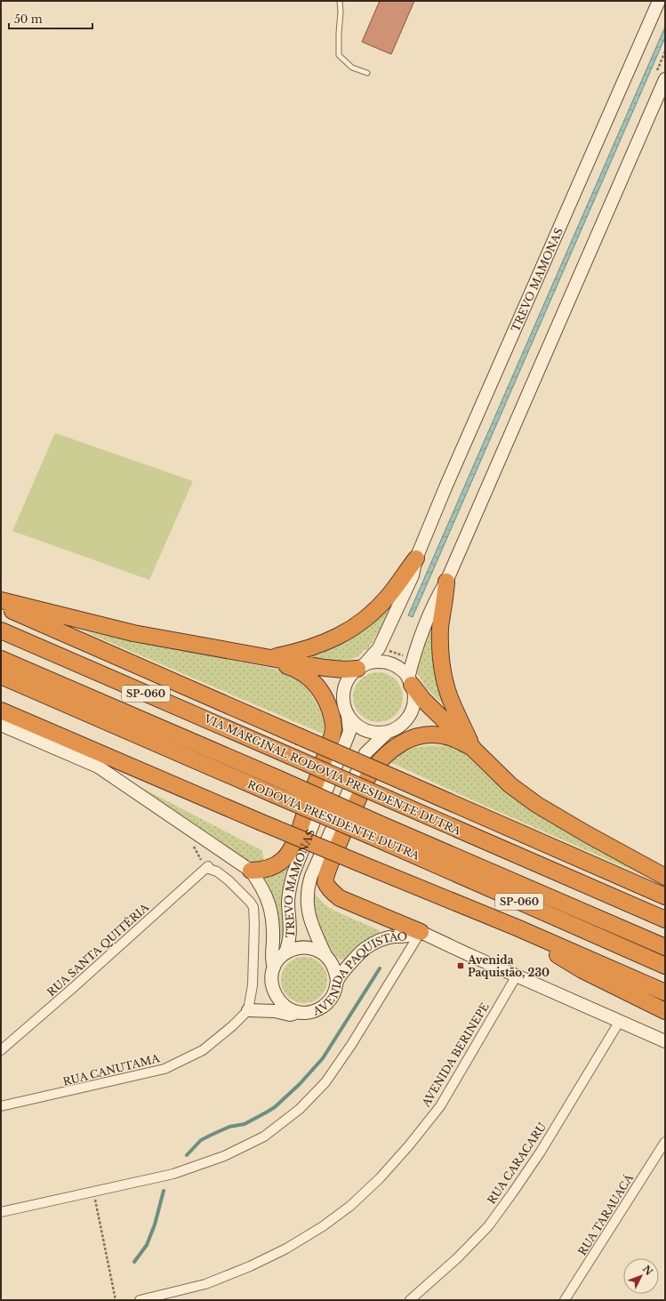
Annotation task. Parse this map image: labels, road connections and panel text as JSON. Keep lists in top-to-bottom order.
{
  "streets": {
    "highway": ["SP-060", "VIA MARGINAL RODOVIA PRESIDENTE DUTRA", "RODOVIA PRESIDENTE DUTRA"],
    "main road": ["TREVO MAMONAS", "AVENIDA PAQUISTÃO"],
    "street": [
      "RUA SANTA QUITÉRIA",
      "AVENIDA BERINEPE",
      "RUA CANUTAMA",
      "RUA CARACARU",
      "RUA TARAUACÁ"
    ]
  },
  "crossings": [
    ["TREVO MAMONAS", "AVENIDA PAQUISTÃO"],
    ["AVENIDA PAQUISTÃO", "AVENIDA BERINEPE"],
    ["AVENIDA PAQUISTÃO", "RUA CARACARU"]
  ],
  "places": {
    "transit": ["Avenida Paquistão, 230"]
  },
  "scale_bar": "50 m",
  "north": "top right"
}
